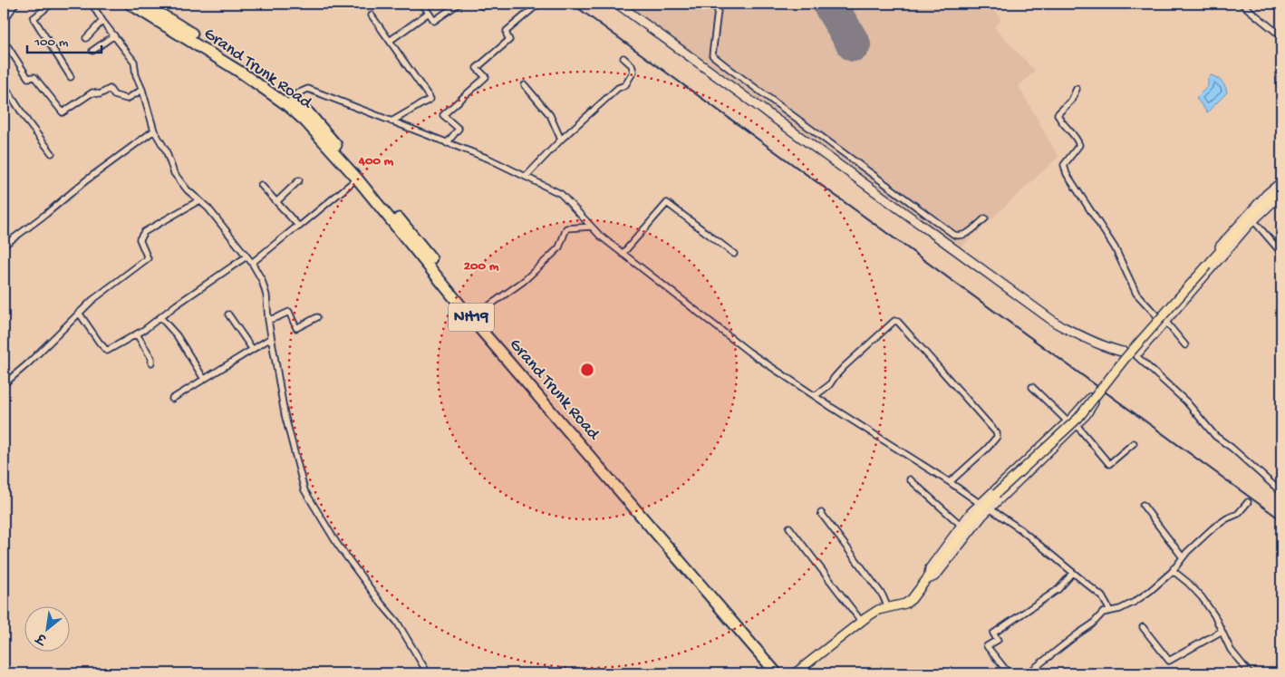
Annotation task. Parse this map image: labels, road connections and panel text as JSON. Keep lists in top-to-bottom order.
{
  "streets": {
    "highway": ["Grand Trunk Road", "NH19"]
  },
  "scale_bar": "100 m",
  "north": "bottom left",
  "rings": ["400 m", "200 m"]
}
